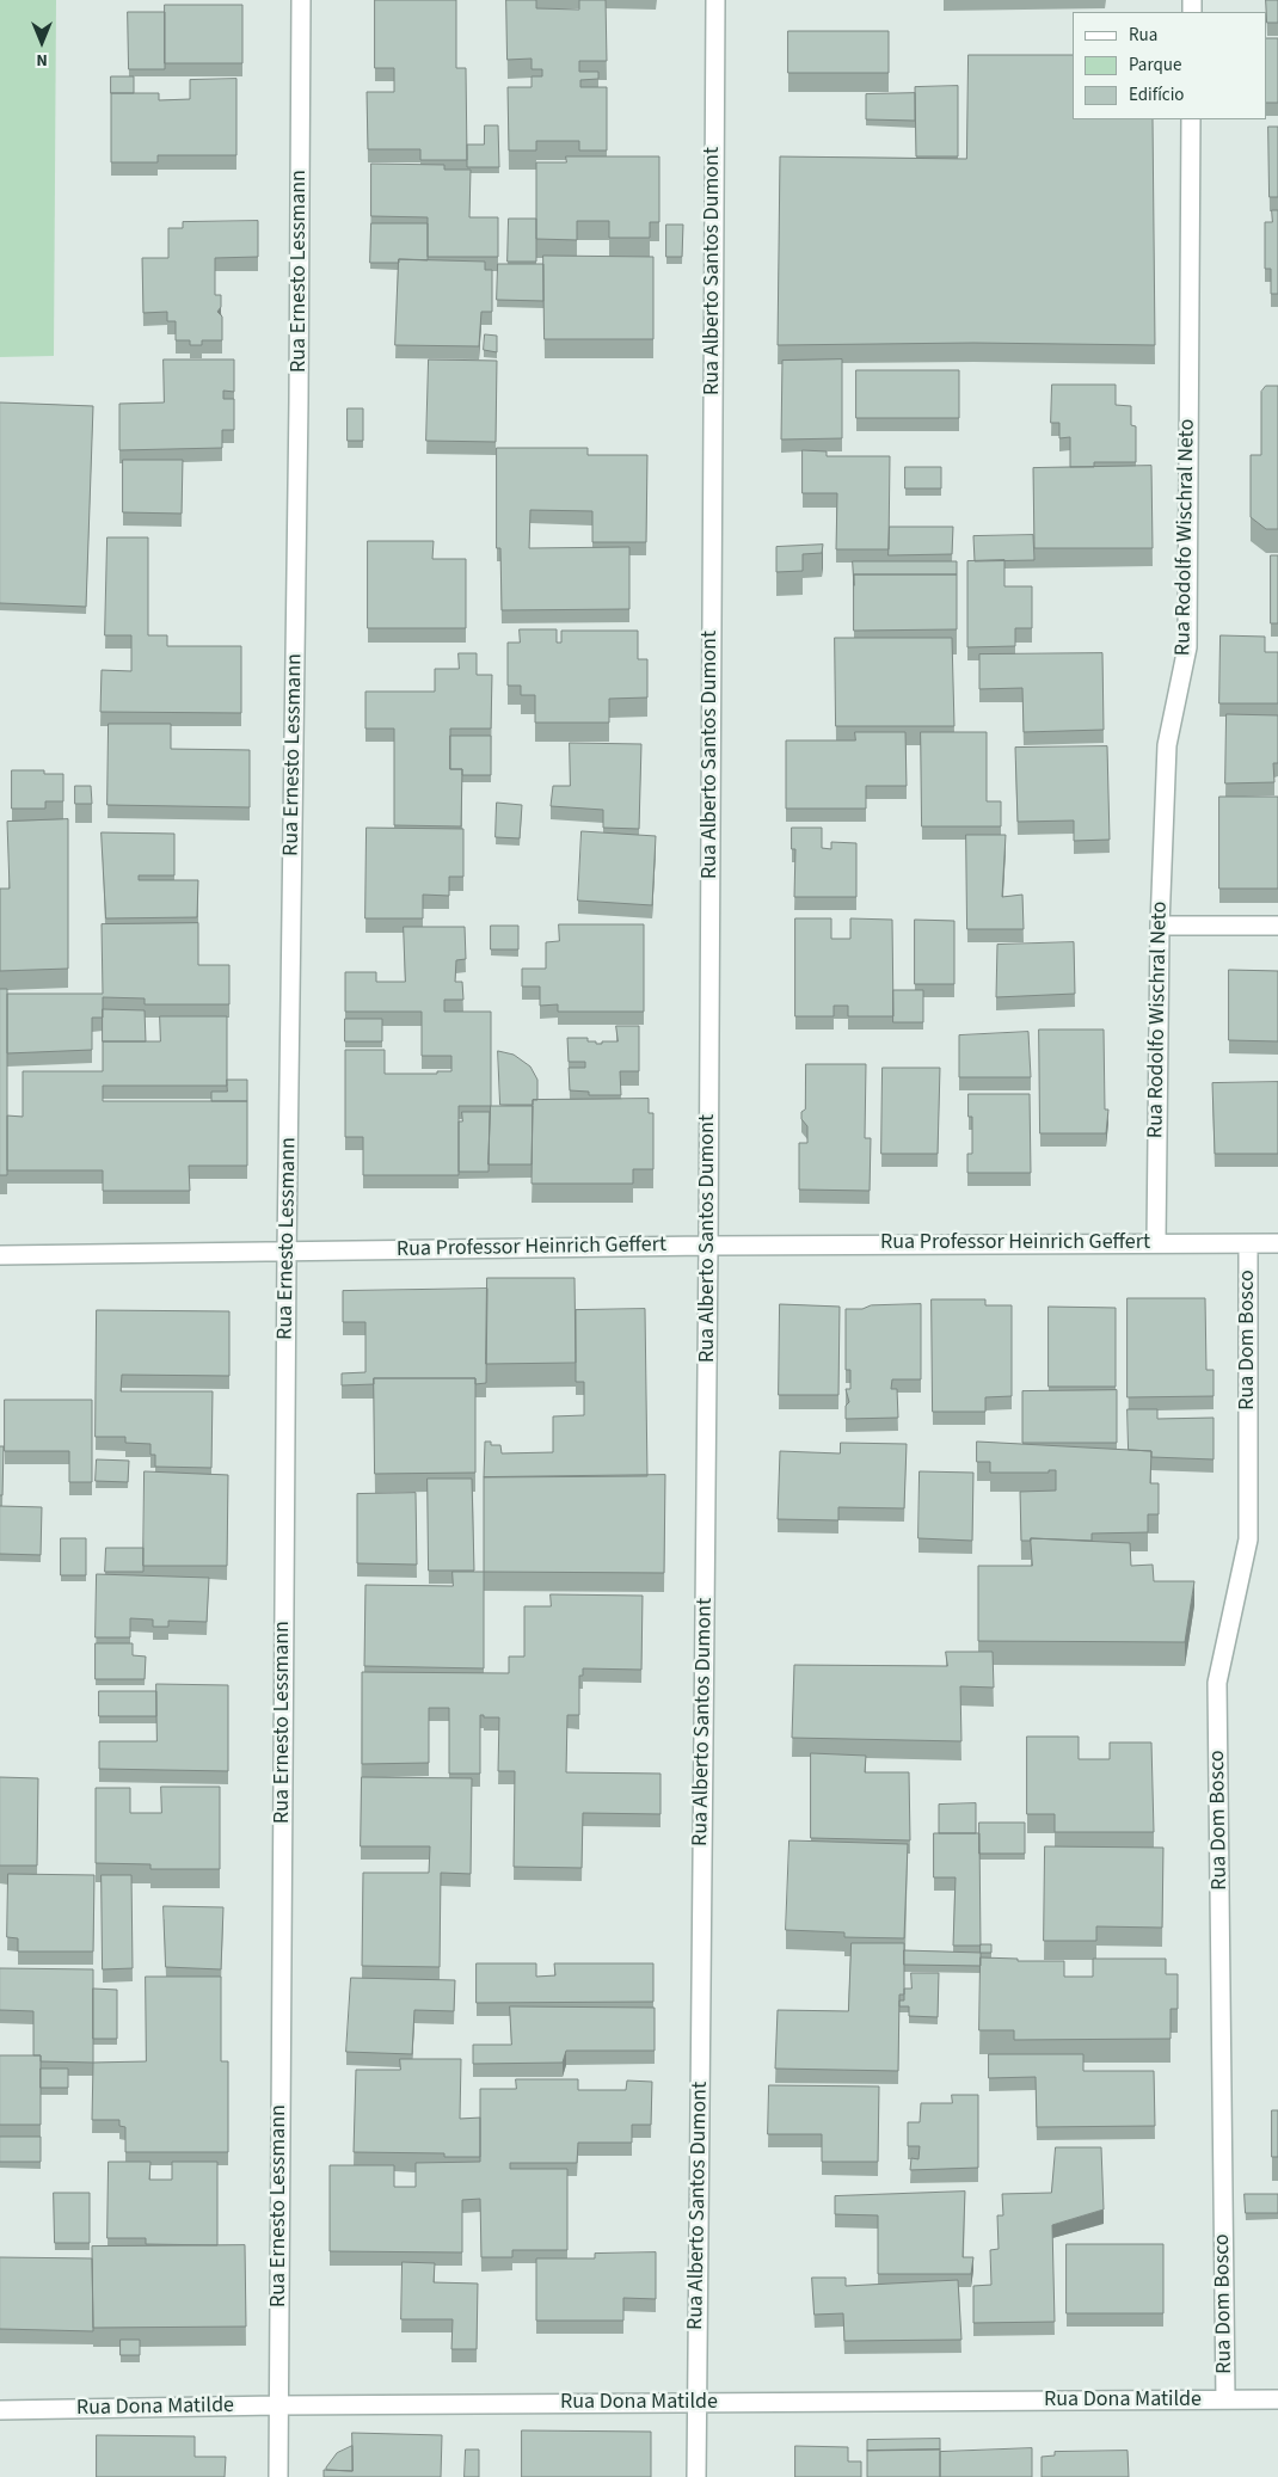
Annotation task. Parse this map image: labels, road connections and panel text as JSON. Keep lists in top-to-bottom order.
{
  "streets": {
    "street": [
      "Rua Ernesto Lessmann",
      "Rua Alberto Santos Dumont",
      "Rua Rodolfo Wischral Neto",
      "Rua Professor Heinrich Geffert",
      "Rua Dom Bosco",
      "Rua Dona Matilde"
    ]
  },
  "crossings": [
    ["Rua Ernesto Lessmann", "Rua Professor Heinrich Geffert"],
    ["Rua Ernesto Lessmann", "Rua Dona Matilde"],
    ["Rua Alberto Santos Dumont", "Rua Professor Heinrich Geffert"],
    ["Rua Alberto Santos Dumont", "Rua Dona Matilde"],
    ["Rua Rodolfo Wischral Neto", "Rua Professor Heinrich Geffert"],
    ["Rua Professor Heinrich Geffert", "Rua Dom Bosco"],
    ["Rua Dom Bosco", "Rua Dona Matilde"]
  ],
  "legend": ["Rua", "Parque", "Edifício"],
  "north": "bottom"
}
